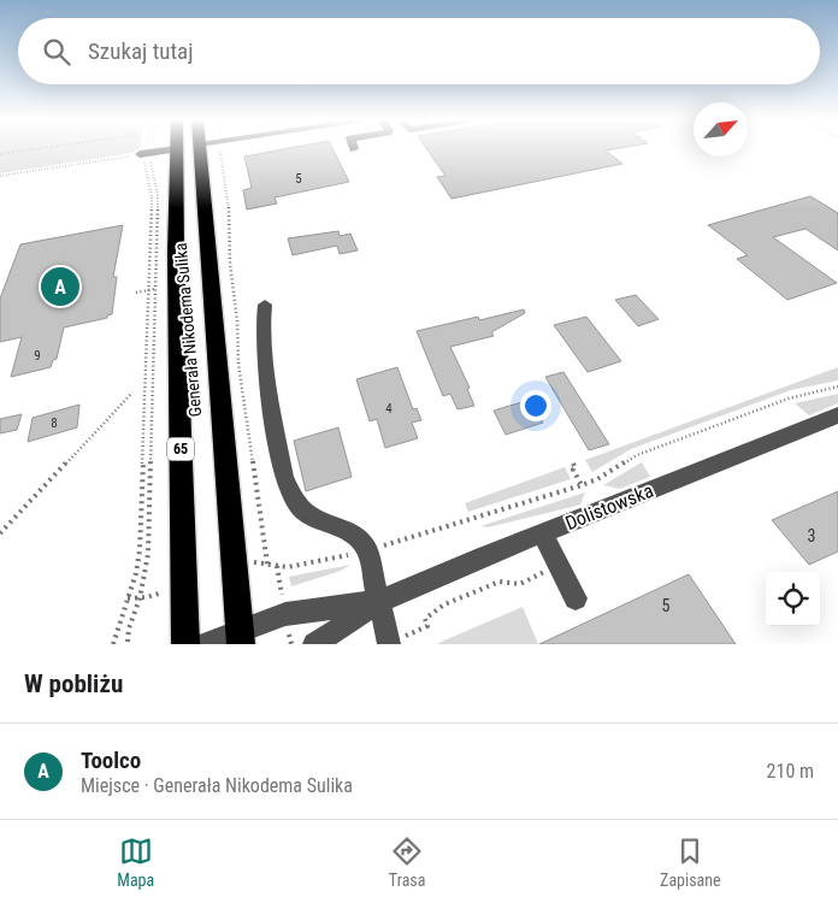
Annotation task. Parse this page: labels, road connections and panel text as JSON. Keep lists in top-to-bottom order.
{
  "streets": {
    "highway": ["Generała Nikodema Sulika", "65"],
    "street": ["Dolistowska"]
  },
  "crossings": [
    ["Generała Nikodema Sulika", "Dolistowska"]
  ],
  "house_numbers": [
    "5",
    "9",
    "4",
    "8",
    "3",
    "5"
  ],
  "north": "top right",
  "page": {
    "search": "Szukaj tutaj",
    "pins": "A",
    "heading": "W pobliżu",
    "list": [
      {
        "mark": "A",
        "name": "Toolco",
        "note": "Miejsce · Generała Nikodema Sulika",
        "value": "210 m"
      }
    ],
    "nav": ["Mapa", "Trasa", "Zapisane"]
  }
}
